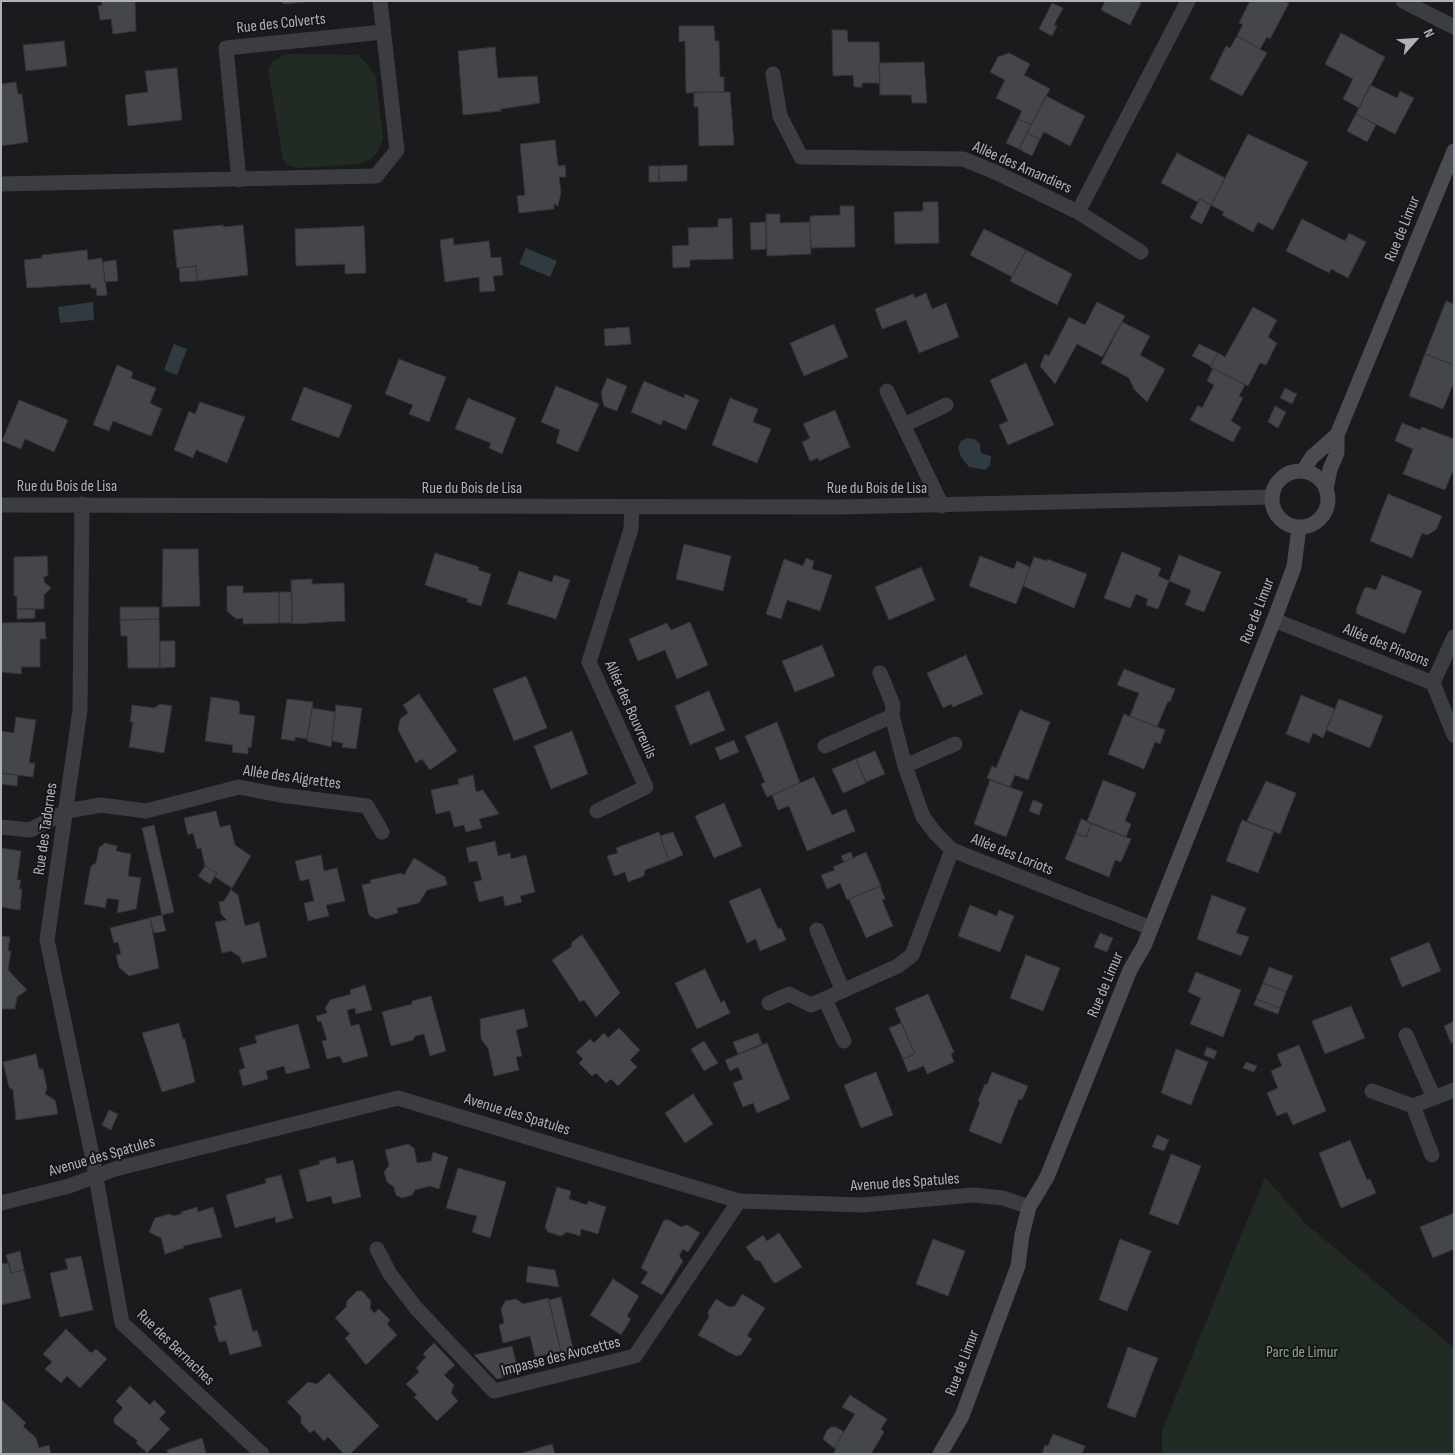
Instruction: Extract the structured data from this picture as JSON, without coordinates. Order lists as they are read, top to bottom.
{
  "streets": {
    "street": [
      "Rue des Colverts",
      "Allée des Amandiers",
      "Rue de Limur",
      "Rue du Bois de Lisa",
      "Allée des Pinsons",
      "Allée des Bouvreuils",
      "Allée des Aigrettes",
      "Rue des Tadornes",
      "Allée des Loriots",
      "Avenue des Spatules",
      "Rue des Bernaches",
      "Impasse des Avocettes"
    ]
  },
  "crossings": [
    ["Rue de Limur", "Rue du Bois de Lisa"],
    ["Rue de Limur", "Allée des Pinsons"],
    ["Rue de Limur", "Allée des Loriots"],
    ["Rue de Limur", "Avenue des Spatules"],
    ["Rue du Bois de Lisa", "Allée des Bouvreuils"],
    ["Rue du Bois de Lisa", "Rue des Tadornes"],
    ["Allée des Aigrettes", "Rue des Tadornes"],
    ["Rue des Tadornes", "Rue des Bernaches"],
    ["Avenue des Spatules", "Rue des Bernaches"],
    ["Avenue des Spatules", "Impasse des Avocettes"]
  ],
  "parks": ["Parc de Limur"],
  "north": "top right"
}
